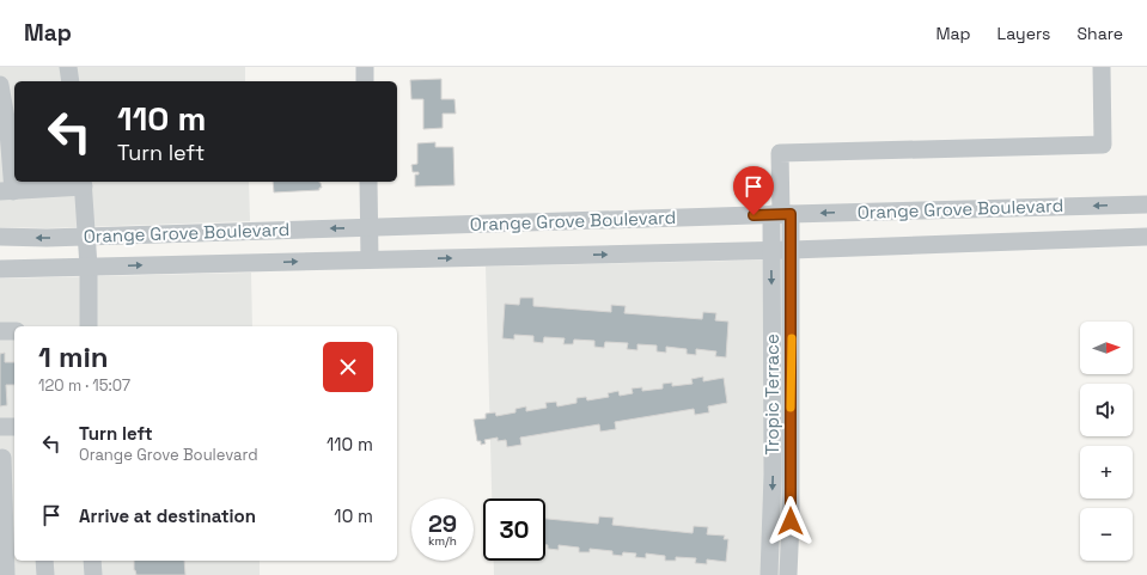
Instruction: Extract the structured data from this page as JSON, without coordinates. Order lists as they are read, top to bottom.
{
  "streets": {
    "street": ["Orange Grove Boulevard", "Tropic Terrace"]
  },
  "crossings": [
    ["Orange Grove Boulevard", "Tropic Terrace"]
  ],
  "north": "right",
  "page": {
    "header": "Map",
    "nav": ["Map", "Layers", "Share"],
    "turn": ["110 m", "Turn left"],
    "map_buttons": ["+", "−"],
    "heading": ["1 min", "120 m · 15:07"],
    "list": [
      {
        "name": "Turn left",
        "note": "Orange Grove Boulevard",
        "value": "110 m"
      },
      {
        "name": "Arrive at destination",
        "value": "10 m"
      }
    ],
    "speed": "29 km/h",
    "limit": "30"
  }
}
